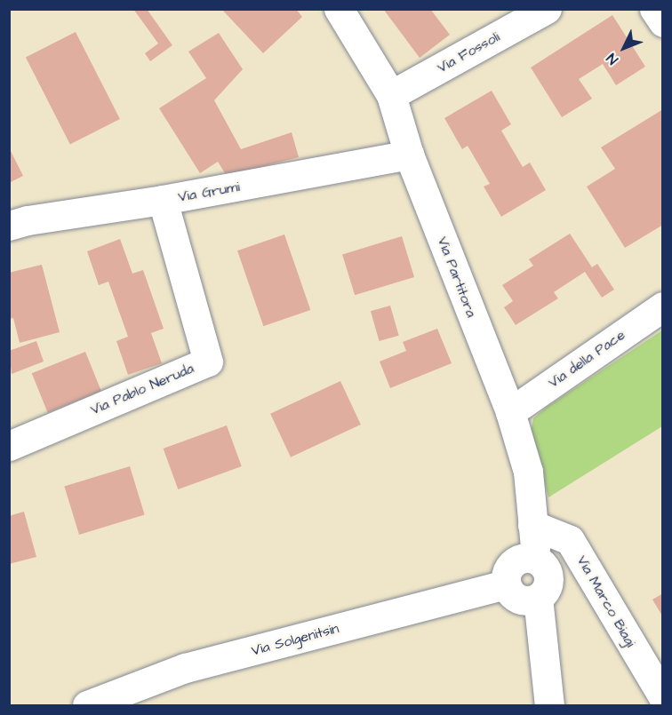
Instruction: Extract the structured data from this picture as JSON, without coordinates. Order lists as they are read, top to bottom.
{
  "streets": {
    "street": [
      "Via Fossoli",
      "Via Grumi",
      "Via Partitora",
      "Via della Pace",
      "Via Pablo Neruda",
      "Via Marco Biagi",
      "Via Solgenitsin"
    ]
  },
  "crossings": [
    ["Via Fossoli", "Via Partitora"],
    ["Via Grumi", "Via Partitora"],
    ["Via Grumi", "Via Pablo Neruda"],
    ["Via Partitora", "Via della Pace"],
    ["Via Partitora", "Via Marco Biagi"],
    ["Via Partitora", "Via Solgenitsin"]
  ],
  "north": "bottom left"
}
